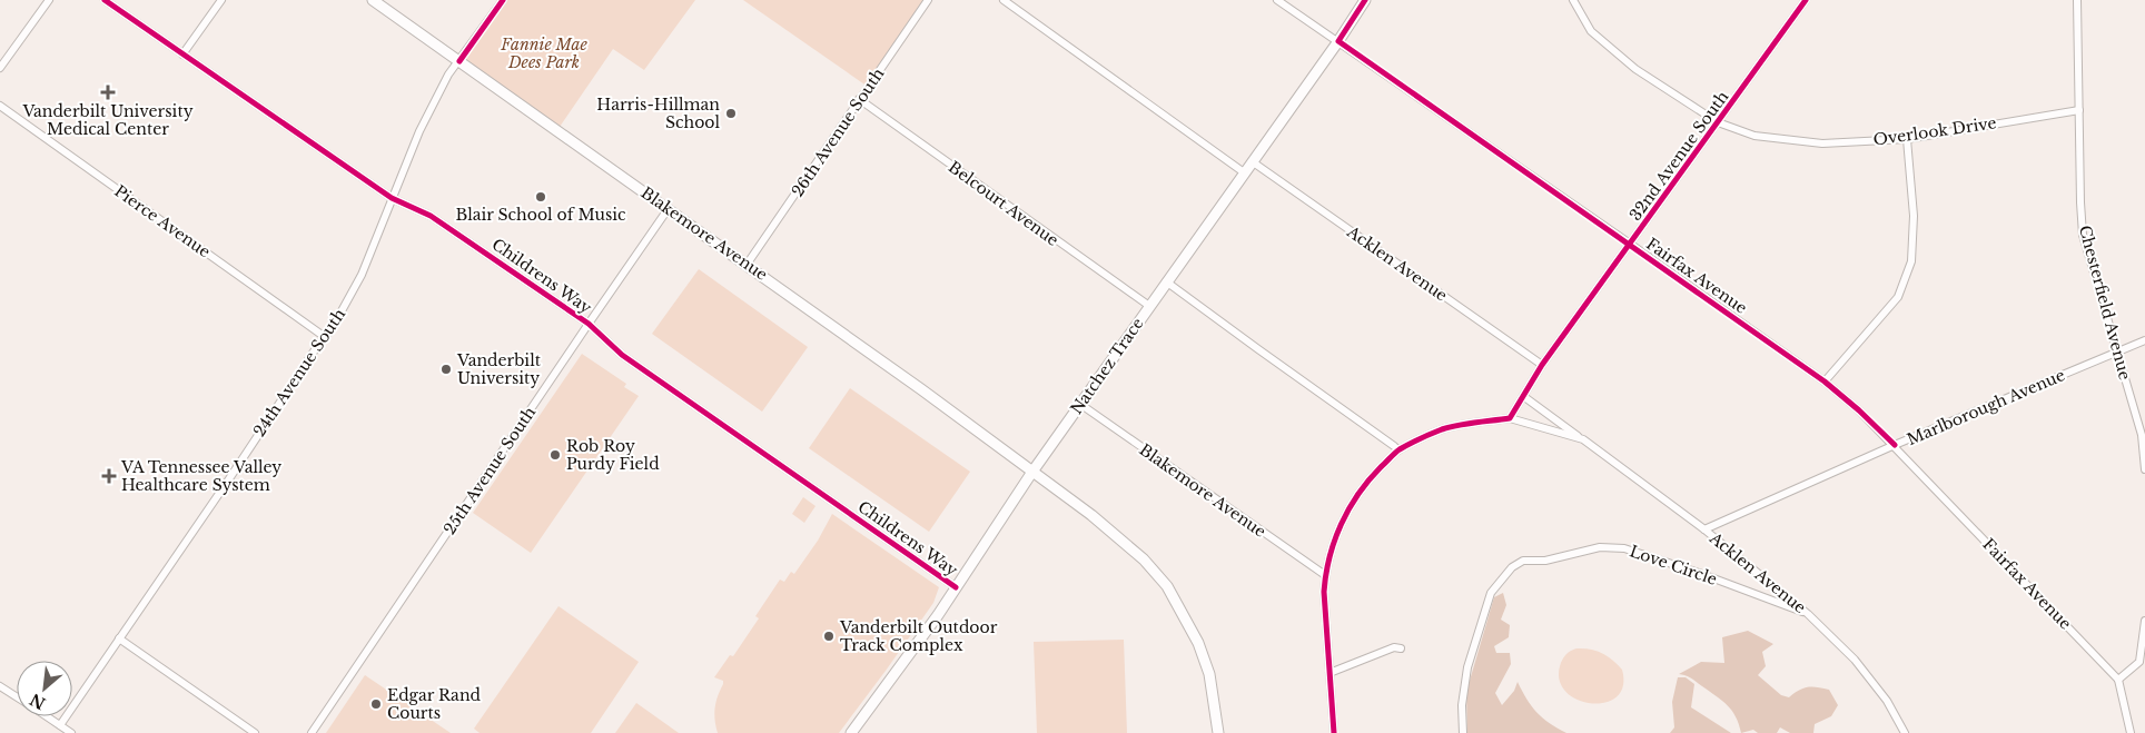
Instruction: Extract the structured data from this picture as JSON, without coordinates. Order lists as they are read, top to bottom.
{
  "streets": {
    "main road": ["Blakemore Avenue", "Natchez Trace"],
    "street": [
      "Overlook Drive",
      "26th Avenue South",
      "32nd Avenue South",
      "Belcourt Avenue",
      "Pierce Avenue",
      "Acklen Avenue",
      "Childrens Way",
      "Fairfax Avenue",
      "Chesterfield Avenue",
      "24th Avenue South",
      "Marlborough Avenue",
      "25th Avenue South",
      "Love Circle"
    ]
  },
  "crossings": [
    ["Overlook Drive", "32nd Avenue South"],
    ["Overlook Drive", "Chesterfield Avenue"],
    ["26th Avenue South", "Belcourt Avenue"],
    ["26th Avenue South", "Blakemore Avenue"],
    ["32nd Avenue South", "Acklen Avenue"],
    ["32nd Avenue South", "Fairfax Avenue"],
    ["Belcourt Avenue", "Natchez Trace"],
    ["Pierce Avenue", "24th Avenue South"],
    ["Blakemore Avenue", "Natchez Trace"],
    ["Blakemore Avenue", "24th Avenue South"],
    ["Blakemore Avenue", "25th Avenue South"],
    ["Acklen Avenue", "Natchez Trace"],
    ["Acklen Avenue", "Marlborough Avenue"],
    ["Acklen Avenue", "Love Circle"],
    ["Childrens Way", "Natchez Trace"],
    ["Childrens Way", "24th Avenue South"],
    ["Childrens Way", "25th Avenue South"],
    ["Fairfax Avenue", "Natchez Trace"],
    ["Fairfax Avenue", "Marlborough Avenue"],
    ["Chesterfield Avenue", "Marlborough Avenue"]
  ],
  "parks": ["Fannie Mae Dees Park"],
  "places": {
    "health": ["Vanderbilt University Medical Center", "VA Tennessee Valley Healthcare System"],
    "other": [
      "Harris-Hillman School",
      "Blair School of Music",
      "Vanderbilt University",
      "Rob Roy Purdy Field",
      "Vanderbilt Outdoor Track Complex",
      "Edgar Rand Courts"
    ]
  },
  "north": "bottom left"
}
